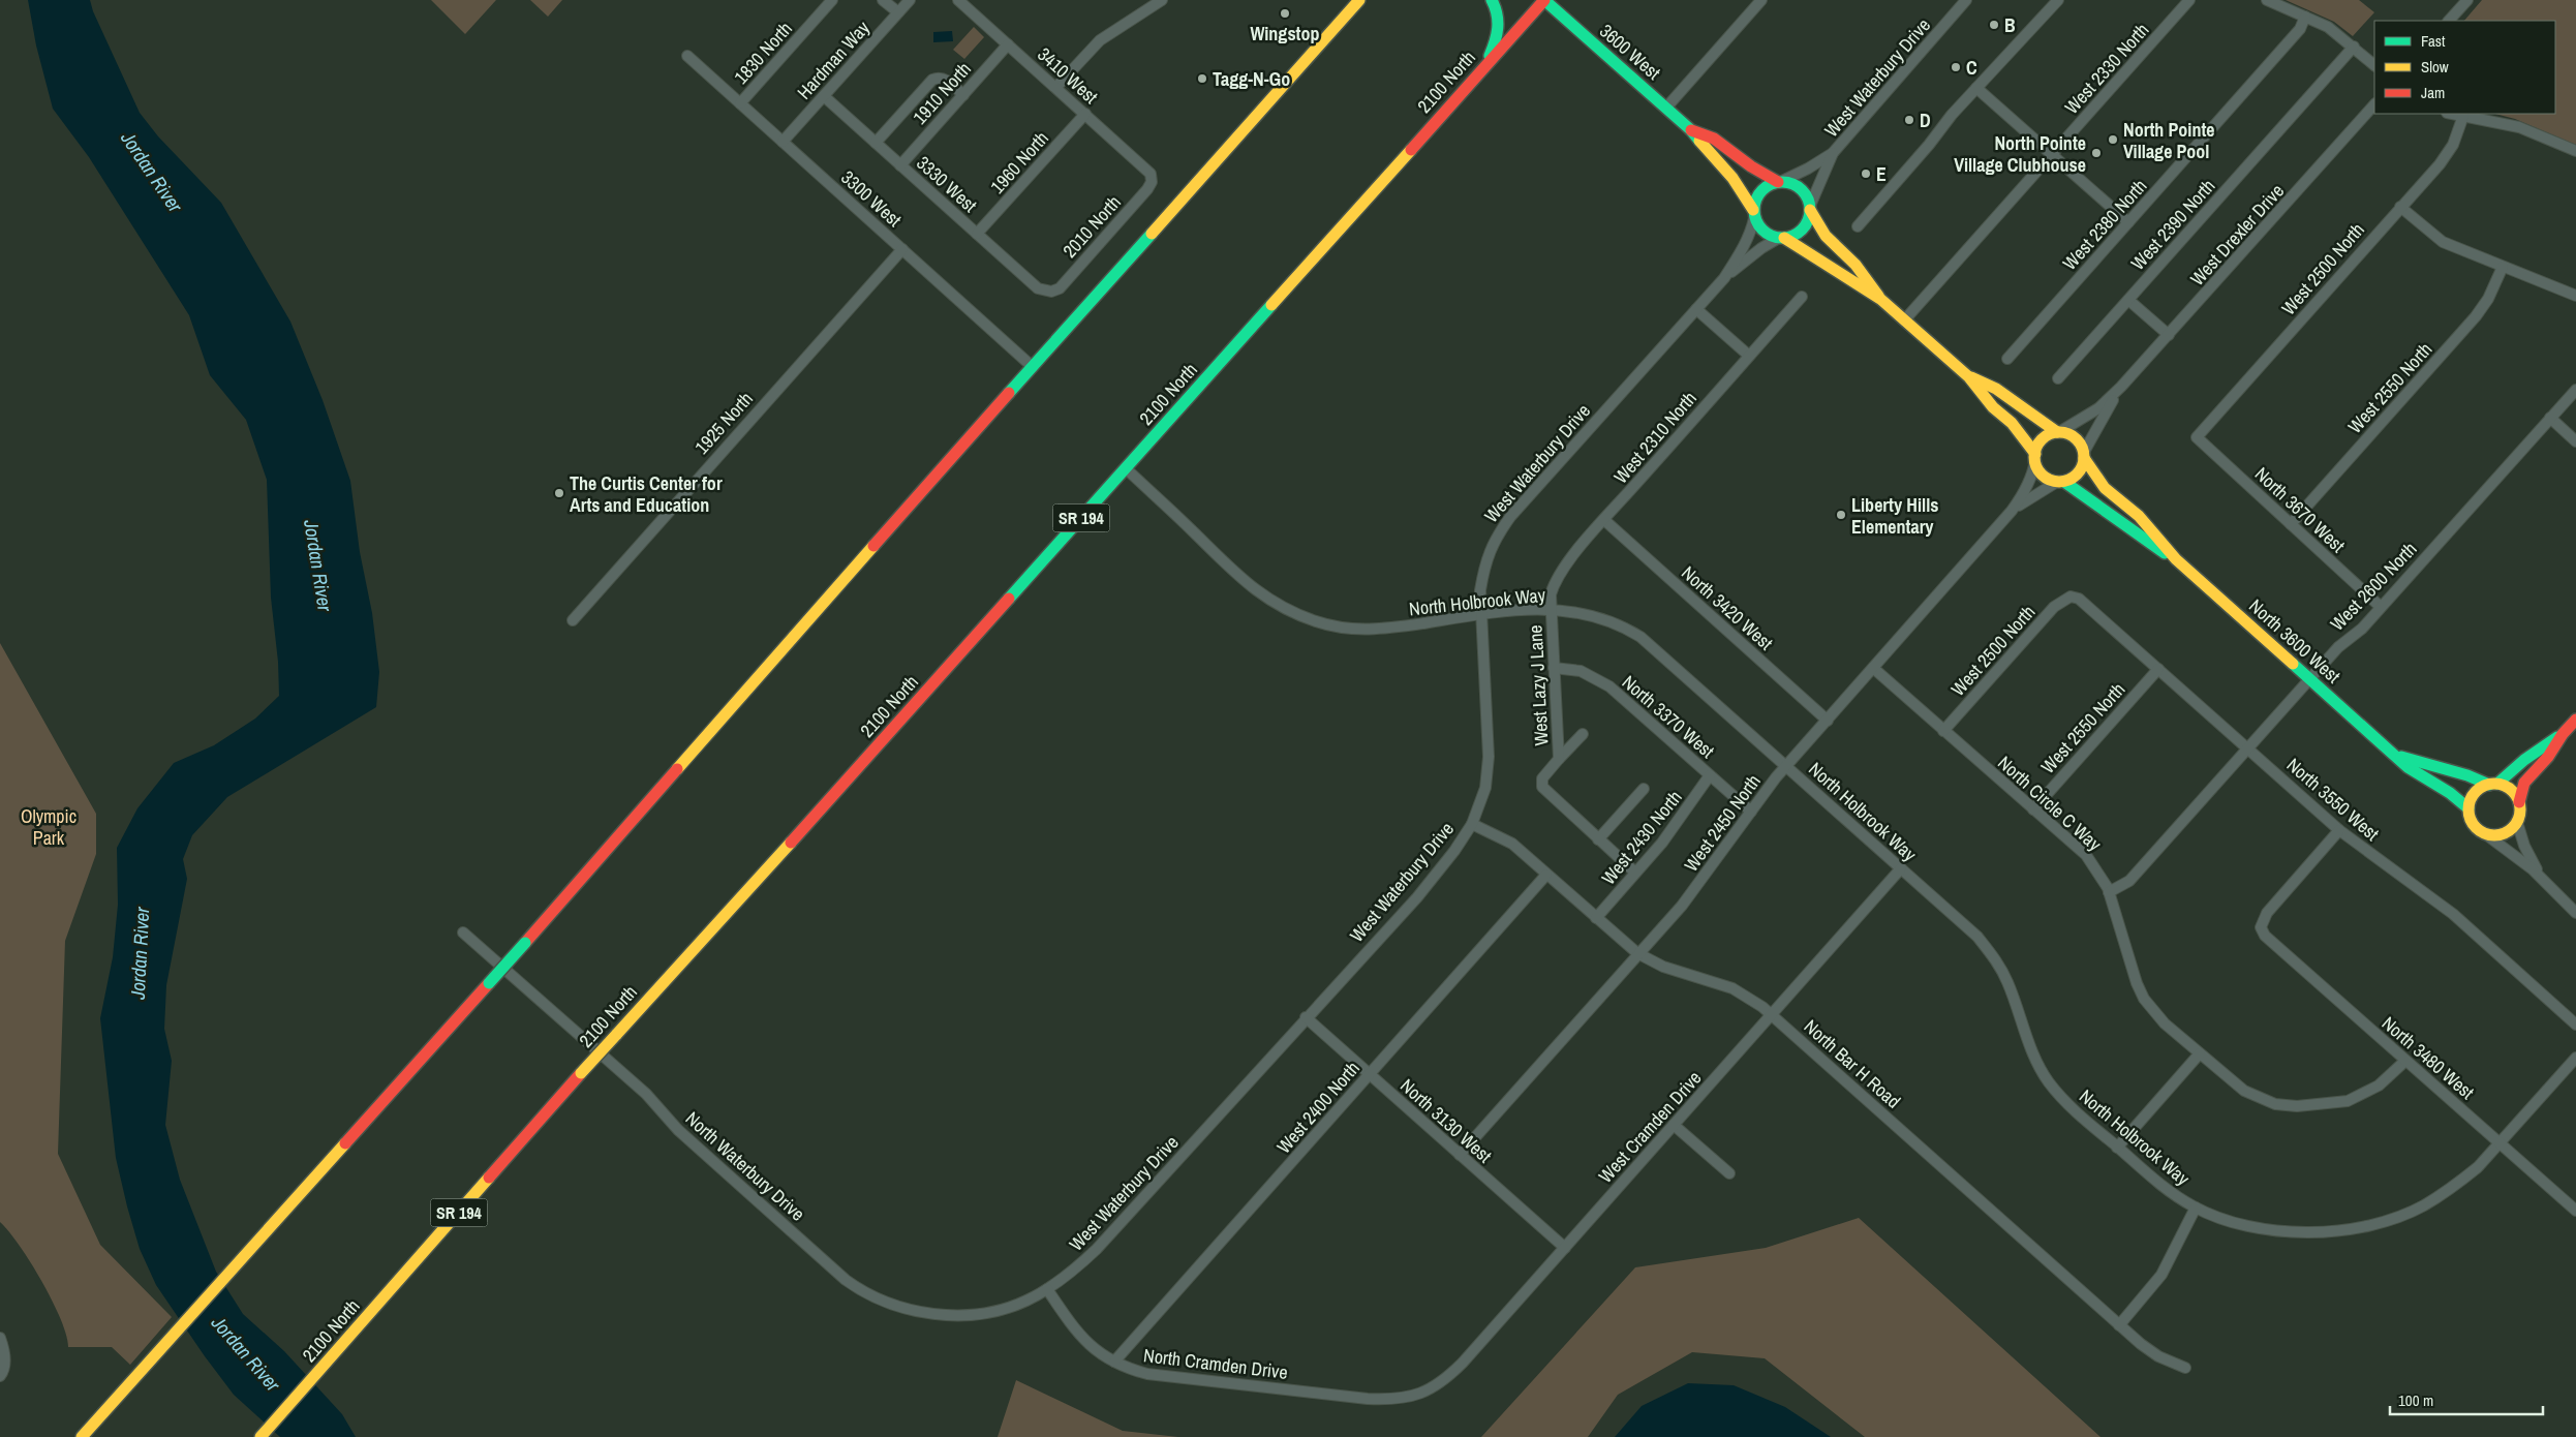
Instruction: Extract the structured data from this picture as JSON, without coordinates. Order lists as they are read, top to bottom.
{
  "streets": {
    "main road": [
      "3600 West",
      "2100 North",
      "SR 194",
      "North 3600 West"
    ],
    "street": [
      "1830 North",
      "Hardman Way",
      "West 2330 North",
      "3410 West",
      "West Waterbury Drive",
      "1910 North",
      "1960 North",
      "3330 West",
      "3300 West",
      "West 2380 North",
      "West 2390 North",
      "2010 North",
      "West Drexler Drive",
      "West 2500 North",
      "West 2550 North",
      "1925 North",
      "West 2310 North",
      "North 3670 West",
      "West 2600 North",
      "North Holbrook Way",
      "North 3420 West",
      "West Lazy J Lane",
      "North 3370 West",
      "North 3550 West",
      "North Circle C Way",
      "West 2450 North",
      "West 2430 North",
      "North 3480 West",
      "North Bar H Road",
      "West 2400 North",
      "North 3130 West",
      "West Cramden Drive",
      "North Waterbury Drive",
      "North Cramden Drive"
    ]
  },
  "crossings": [
    ["3600 West", "2100 North"],
    ["1830 North", "3300 West"],
    ["Hardman Way", "3330 West"],
    ["Hardman Way", "3300 West"],
    ["3410 West", "1910 North"],
    ["3410 West", "1960 North"],
    ["3410 West", "2010 North"],
    ["West Waterbury Drive", "North Holbrook Way"],
    ["West Waterbury Drive", "North Bar H Road"],
    ["West Waterbury Drive", "North 3130 West"],
    ["West Waterbury Drive", "North Waterbury Drive"],
    ["West Waterbury Drive", "North Cramden Drive"],
    ["2100 North", "North Holbrook Way"],
    ["1910 North", "3330 West"],
    ["1960 North", "3330 West"],
    ["3330 West", "2010 North"],
    ["3300 West", "1925 North"],
    ["West Drexler Drive", "North 3600 West"],
    ["West Drexler Drive", "West 2450 North"],
    ["West 2500 North", "North 3670 West"],
    ["West 2500 North", "North 3550 West"],
    ["West 2500 North", "North Circle C Way"],
    ["West 2550 North", "North 3670 West"],
    ["West 2550 North", "North 3550 West"],
    ["West 2550 North", "North Circle C Way"],
    ["West 2310 North", "North Holbrook Way"],
    ["West 2310 North", "North 3420 West"],
    ["West 2310 North", "West Lazy J Lane"],
    ["North 3670 West", "West 2600 North"],
    ["West 2600 North", "North 3600 West"],
    ["West 2600 North", "North 3550 West"],
    ["West 2600 North", "North Circle C Way"],
    ["North Holbrook Way", "West Lazy J Lane"],
    ["North Holbrook Way", "West 2450 North"],
    ["North Holbrook Way", "North 3480 West"],
    ["North Holbrook Way", "West Cramden Drive"],
    ["North 3420 West", "West 2450 North"],
    ["North 3600 West", "West 2450 North"],
    ["West Lazy J Lane", "North 3370 West"],
    ["North 3370 West", "West 2450 North"],
    ["North 3370 West", "West 2430 North"],
    ["North 3550 West", "North 3480 West"],
    ["North Circle C Way", "West 2450 North"],
    ["North Circle C Way", "North 3480 West"],
    ["West 2450 North", "North Bar H Road"],
    ["West 2450 North", "North 3130 West"],
    ["West 2430 North", "North Bar H Road"],
    ["North Bar H Road", "West 2400 North"],
    ["North Bar H Road", "West Cramden Drive"],
    ["West 2400 North", "North 3130 West"],
    ["West 2400 North", "North Cramden Drive"],
    ["North 3130 West", "West Cramden Drive"],
    ["West Cramden Drive", "North Cramden Drive"],
    ["North Waterbury Drive", "North Cramden Drive"]
  ],
  "water": ["Jordan River"],
  "parks": ["Olympic Park"],
  "places": [
    "Wingstop",
    "B",
    "C",
    "Tagg-N-Go",
    "D",
    "North Pointe Village Pool",
    "North Pointe Village Clubhouse",
    "E",
    "The Curtis Center for Arts and Education",
    "Liberty Hills Elementary"
  ],
  "legend": ["Fast", "Slow", "Jam"],
  "scale_bar": "100 m"
}
